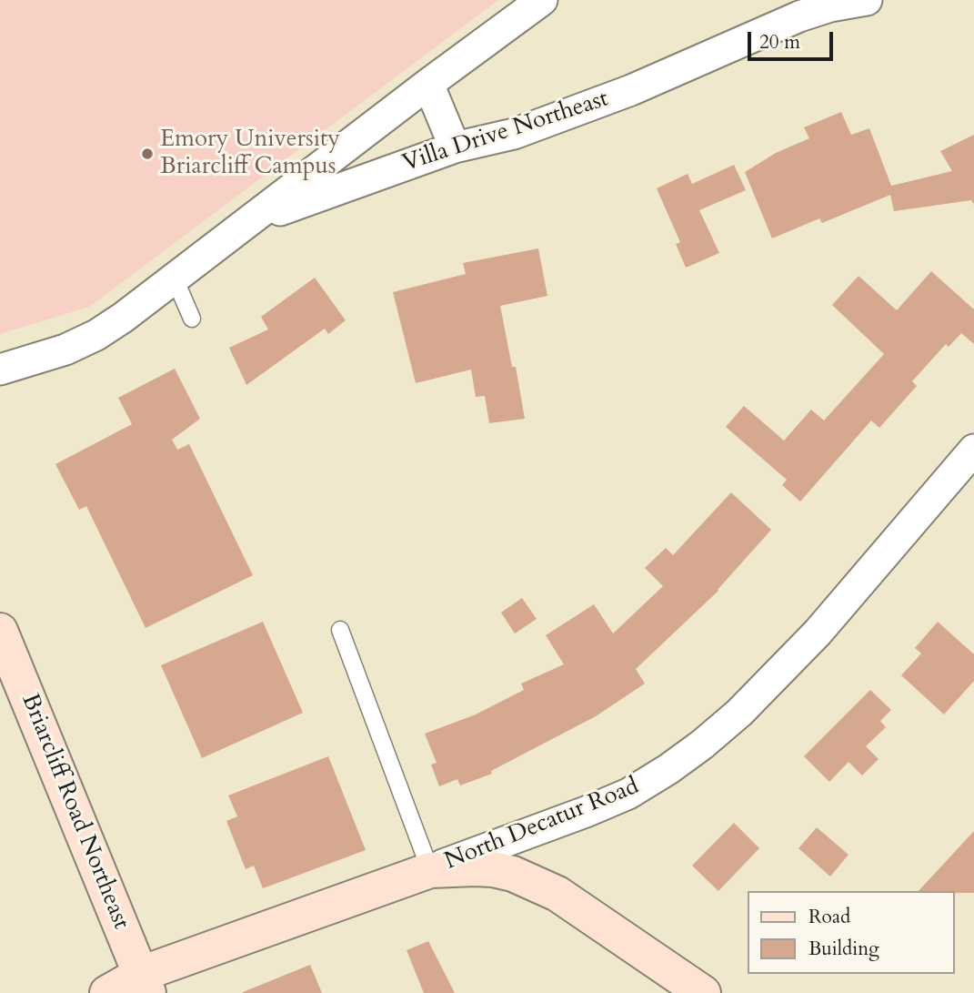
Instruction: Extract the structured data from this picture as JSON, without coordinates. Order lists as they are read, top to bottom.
{
  "streets": {
    "street": ["Villa Drive Northeast", "Briarcliff Road Northeast", "North Decatur Road"]
  },
  "crossings": [
    ["Briarcliff Road Northeast", "North Decatur Road"]
  ],
  "places": ["Emory University Briarcliff Campus"],
  "legend": ["Road", "Building"],
  "scale_bar": "20 m"
}
